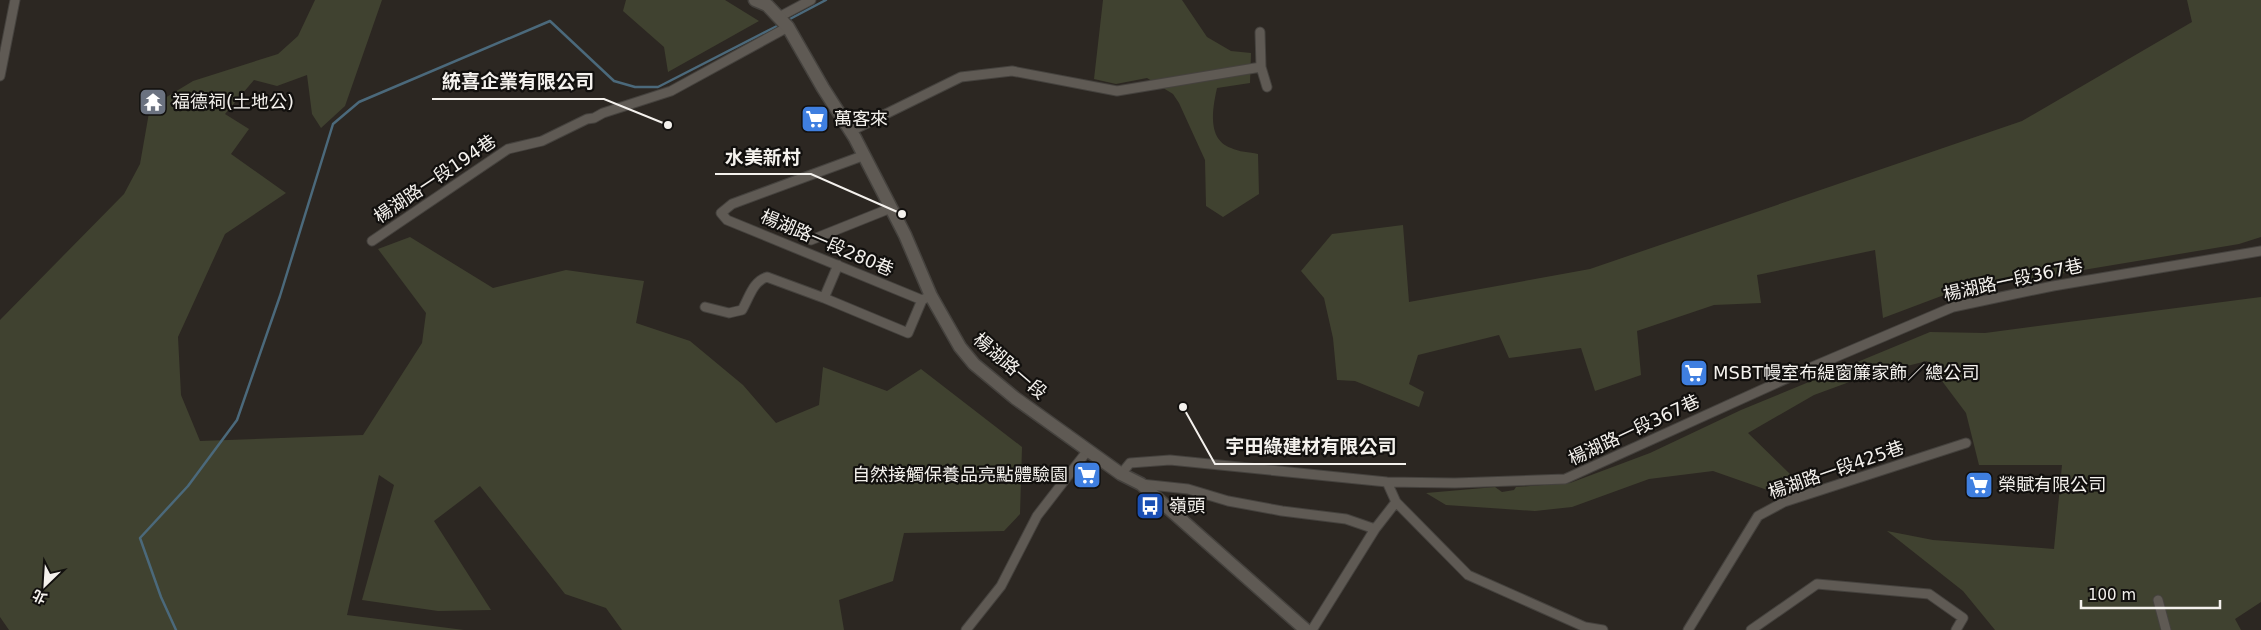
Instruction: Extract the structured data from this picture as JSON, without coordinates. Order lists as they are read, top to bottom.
{
  "streets": {
    "street": [
      "楊湖路一段194巷",
      "楊湖路一段280巷",
      "楊湖路一段367巷",
      "楊湖路一段",
      "楊湖路一段425巷"
    ]
  },
  "crossings": [
    ["楊湖路一段194巷", "楊湖路一段"],
    ["楊湖路一段280巷", "楊湖路一段"],
    ["楊湖路一段367巷", "楊湖路一段"]
  ],
  "places": {
    "temple": ["福德祠(土地公)"],
    "supermarket": [
      "萬客來",
      "MSBT幔室布緹窗簾家飾／總公司",
      "自然接觸保養品亮點體驗園",
      "榮賦有限公司"
    ],
    "other": ["統喜企業有限公司", "水美新村", "宇田綠建材有限公司"],
    "bus stop": ["嶺頭"]
  },
  "scale_bar": "100 m",
  "north": "bottom left"
}
